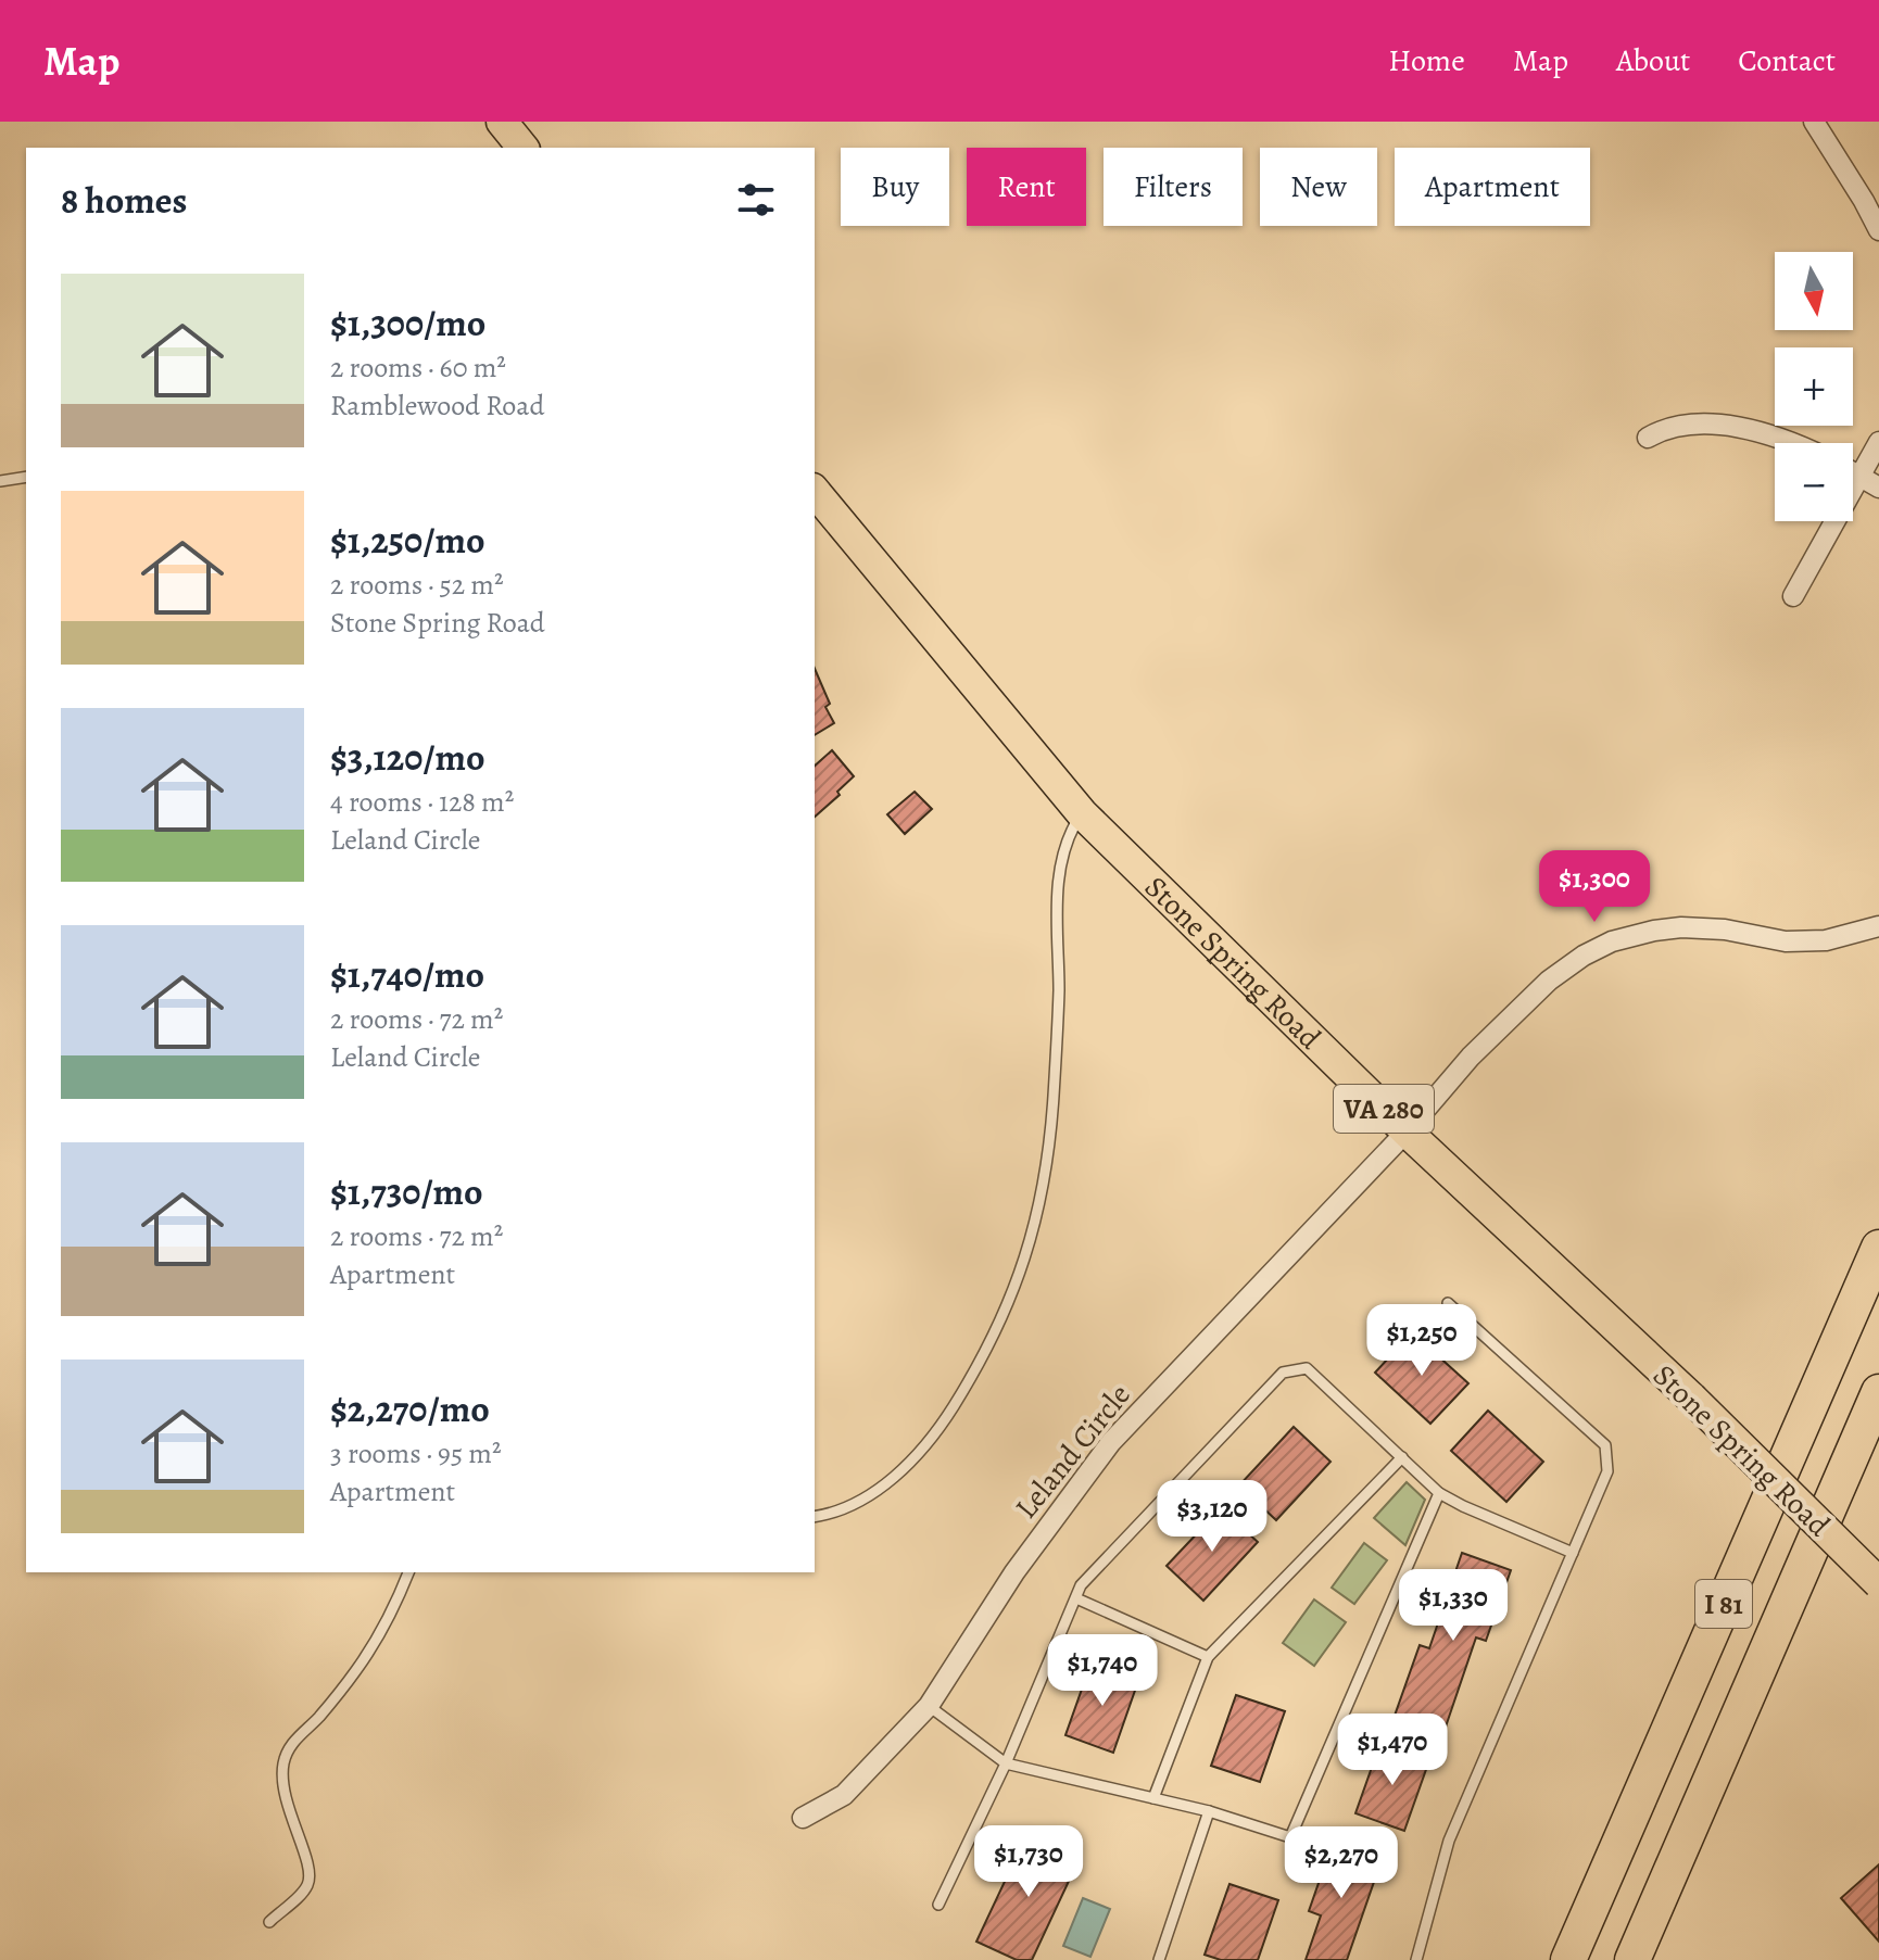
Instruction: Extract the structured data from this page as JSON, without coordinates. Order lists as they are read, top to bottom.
{
  "streets": {
    "highway": ["I 81"],
    "main road": ["Stone Spring Road", "VA 280"],
    "street": ["Leland Circle"]
  },
  "crossings": [
    ["Stone Spring Road", "Leland Circle"]
  ],
  "north": "bottom",
  "page": {
    "header": "Map",
    "nav": [
      "Home",
      "Map",
      "About",
      "Contact"
    ],
    "chip": [
      "Buy",
      "Rent",
      "Filters",
      "New",
      "Apartment"
    ],
    "heading": "8 homes",
    "map_buttons": ["+", "−"],
    "list": [
      {
        "name": "$1,300/mo",
        "note": "2 rooms · 60 m² · Ramblewood Road"
      },
      {
        "name": "$1,250/mo",
        "note": "2 rooms · 52 m² · Stone Spring Road"
      },
      {
        "name": "$3,120/mo",
        "note": "4 rooms · 128 m² · Leland Circle"
      },
      {
        "name": "$1,740/mo",
        "note": "2 rooms · 72 m² · Leland Circle"
      },
      {
        "name": "$1,730/mo",
        "note": "2 rooms · 72 m² · Apartment"
      },
      {
        "name": "$2,270/mo",
        "note": "3 rooms · 95 m² · Apartment"
      }
    ],
    "price": [
      "$1,300",
      "$1,250",
      "$3,120",
      "$1,330",
      "$1,740",
      "$1,470",
      "$1,730",
      "$2,270"
    ]
  }
}
